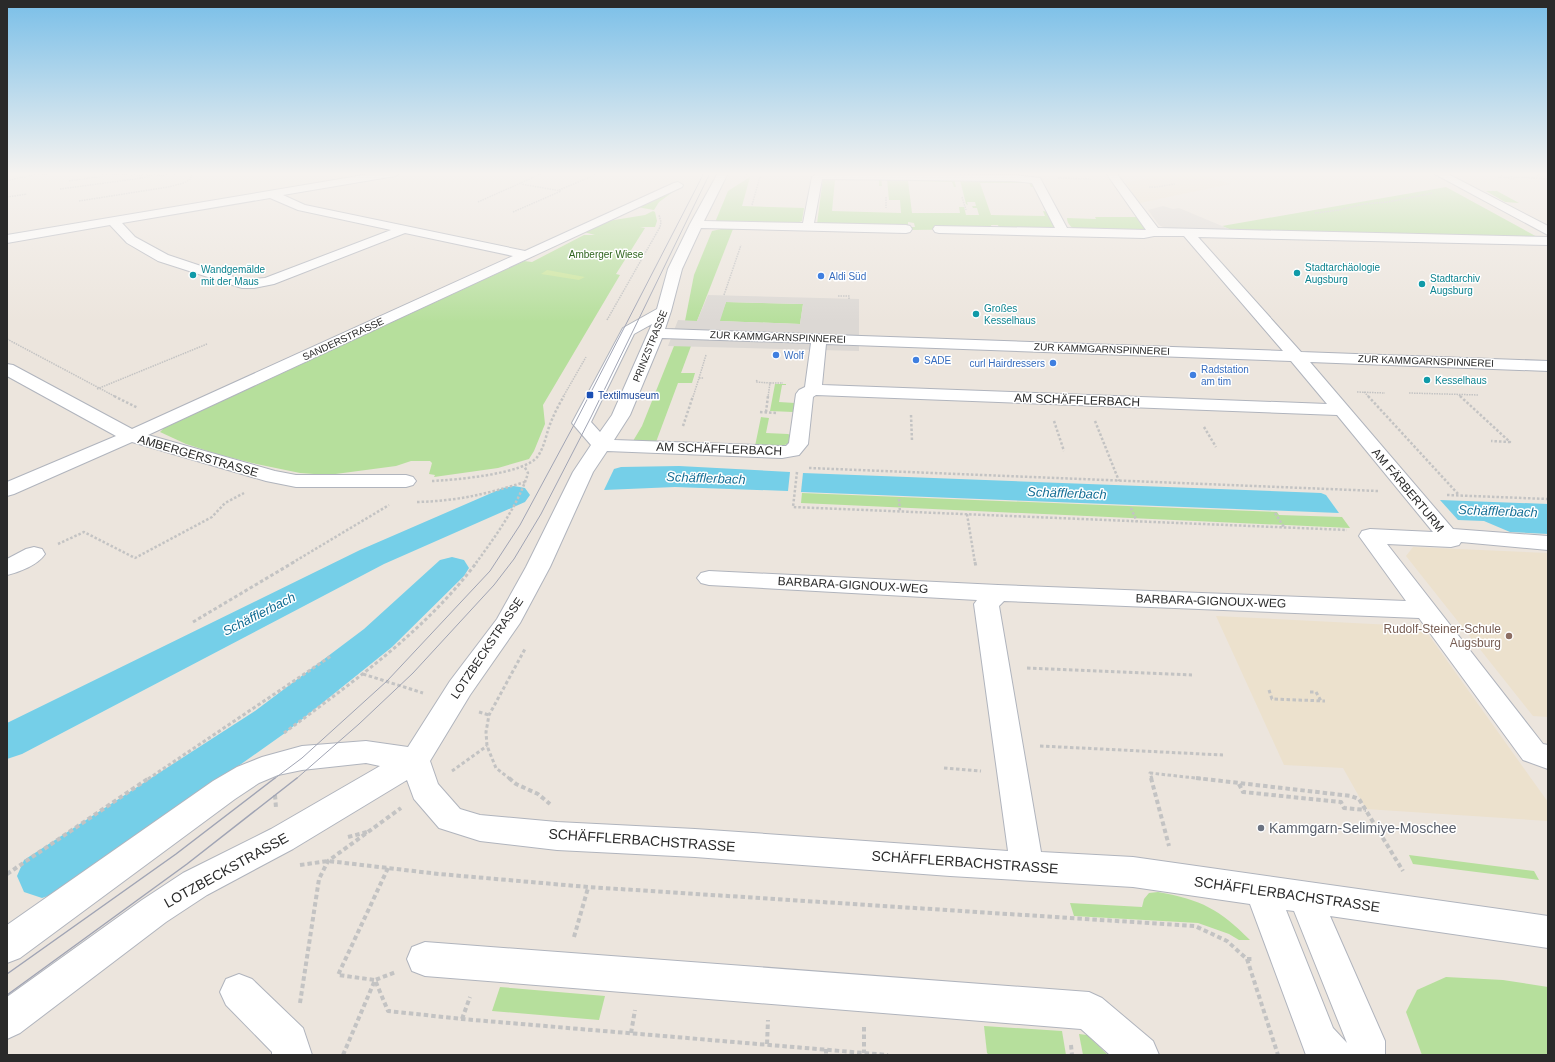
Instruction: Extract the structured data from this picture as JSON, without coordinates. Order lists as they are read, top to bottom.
{
  "streets": {
    "street": [
      "ZUR KAMMGARNSPINNEREI",
      "SANDERSTRASSE",
      "PRINZSTRASSE",
      "AM SCHÄFFLERBACH",
      "AMBERGERSTRASSE",
      "AM FÄRBERTURM",
      "BARBARA-GIGNOUX-WEG",
      "LOTZBECKSTRASSE",
      "SCHÄFFLERBACHSTRASSE"
    ]
  },
  "crossings": [
    ["ZUR KAMMGARNSPINNEREI", "PRINZSTRASSE"],
    ["ZUR KAMMGARNSPINNEREI", "AM SCHÄFFLERBACH"],
    ["ZUR KAMMGARNSPINNEREI", "AM FÄRBERTURM"],
    ["SANDERSTRASSE", "AMBERGERSTRASSE"],
    ["PRINZSTRASSE", "AM SCHÄFFLERBACH"],
    ["PRINZSTRASSE", "LOTZBECKSTRASSE"],
    ["AM SCHÄFFLERBACH", "AM FÄRBERTURM"],
    ["AM FÄRBERTURM", "BARBARA-GIGNOUX-WEG"],
    ["LOTZBECKSTRASSE", "SCHÄFFLERBACHSTRASSE"]
  ],
  "water": ["Schäfflerbach"],
  "parks": ["Amberger Wiese"],
  "places": {
    "other": [
      "Stadtarchäologie Augsburg",
      "Wandgemälde mit der Maus",
      "Aldi Süd",
      "Stadtarchiv Augsburg",
      "Großes Kesselhaus",
      "Wolf",
      "SADE",
      "curl Hairdressers",
      "Radstation am tim",
      "Kesselhaus",
      "Rudolf-Steiner-Schule Augsburg",
      "Kammgarn-Selimiye-Moschee"
    ],
    "transit": ["Textilmuseum"]
  }
}
